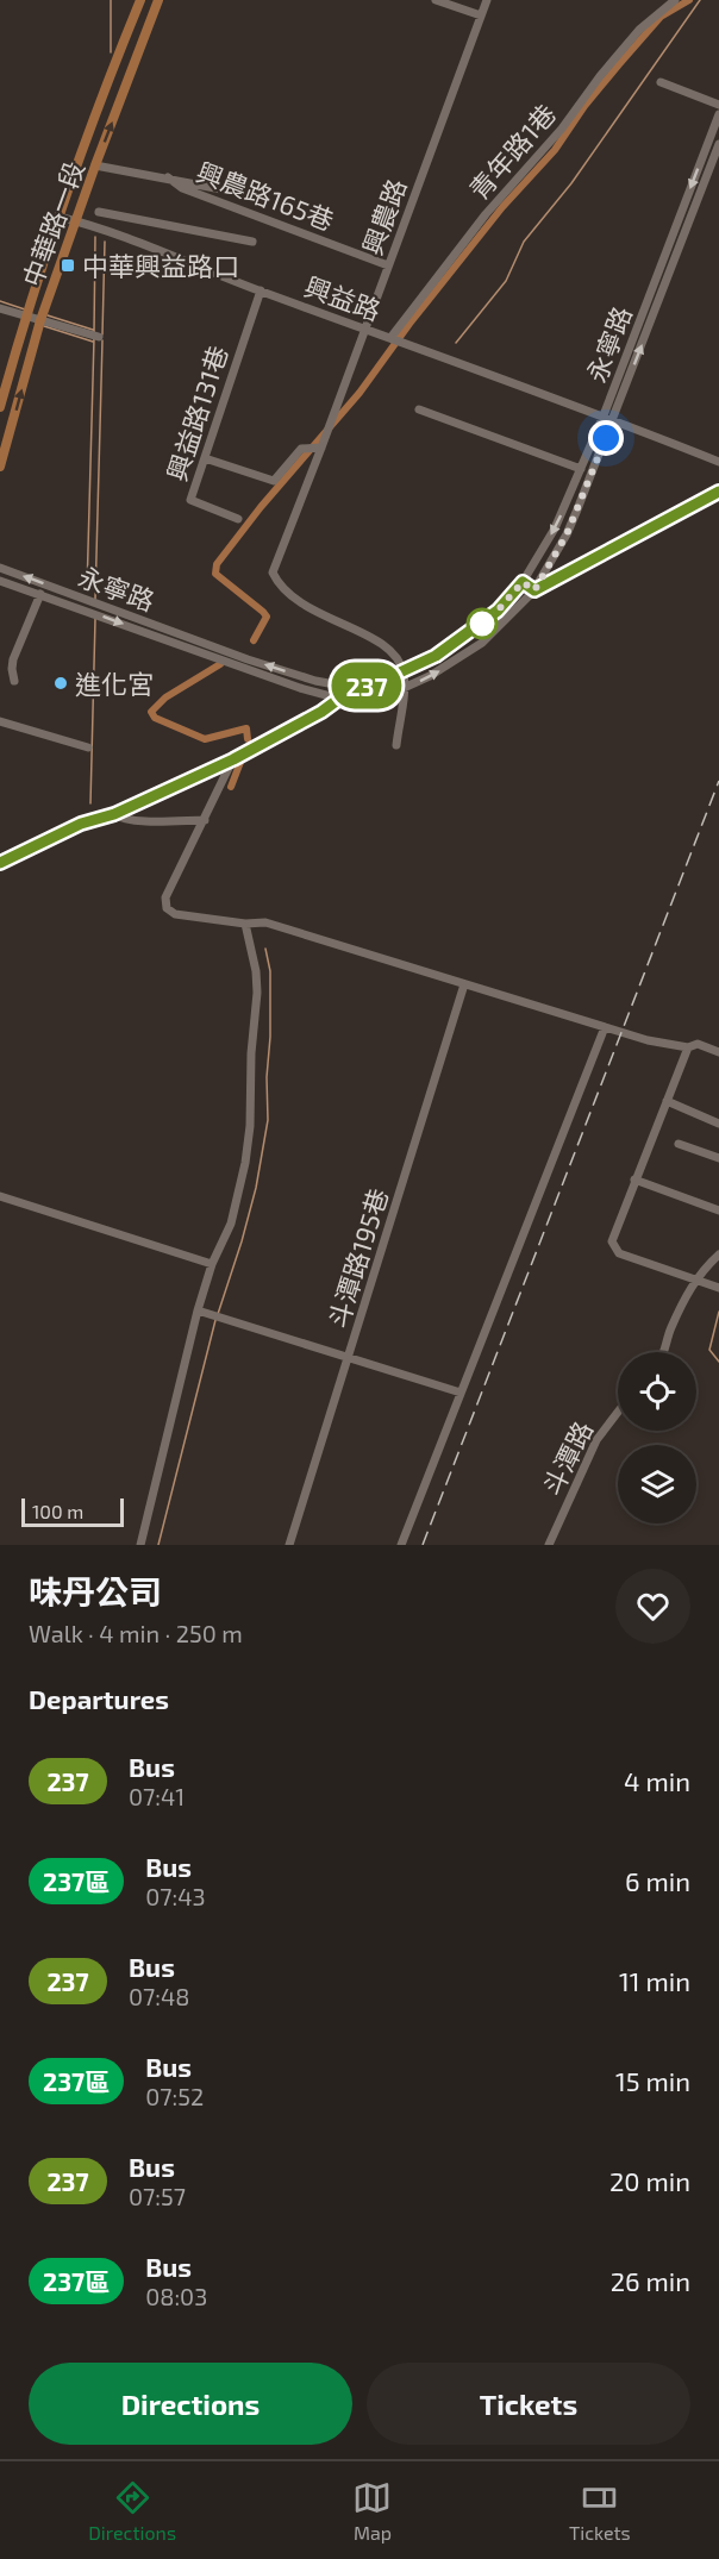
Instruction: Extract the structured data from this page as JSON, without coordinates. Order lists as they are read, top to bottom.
{
  "streets": {
    "main road": ["中華路一段"],
    "street": [
      "青年路1巷",
      "興農路165巷",
      "興農路",
      "興益路",
      "永寧路",
      "興益路131巷",
      "斗潭路195巷",
      "斗潭路"
    ]
  },
  "crossings": [
    ["青年路1巷", "興益路"],
    ["興農路165巷", "興農路"],
    ["興農路", "興益路"],
    ["興農路", "永寧路"],
    ["中華路一段", "興益路"],
    ["興益路", "永寧路"],
    ["興益路", "興益路131巷"]
  ],
  "places": {
    "transit": ["中華興益路口"],
    "other": ["進化宮"]
  },
  "lines": ["bus line 237"],
  "scale_bar": "100 m",
  "page": {
    "on_map": "237",
    "scale": "100 m",
    "heading": [
      ["味丹公司", "Walk · 4 min · 250 m"],
      "Departures"
    ],
    "list": [
      {
        "mark": "237",
        "name": "Bus",
        "note": "07:41",
        "value": "4 min"
      },
      {
        "mark": "237區",
        "name": "Bus",
        "note": "07:43",
        "value": "6 min"
      },
      {
        "mark": "237",
        "name": "Bus",
        "note": "07:48",
        "value": "11 min"
      },
      {
        "mark": "237區",
        "name": "Bus",
        "note": "07:52",
        "value": "15 min"
      },
      {
        "mark": "237",
        "name": "Bus",
        "note": "07:57",
        "value": "20 min"
      },
      {
        "mark": "237區",
        "name": "Bus",
        "note": "08:03",
        "value": "26 min"
      }
    ],
    "buttons": ["Directions", "Tickets"],
    "tabs": ["Directions", "Map", "Tickets"]
  }
}
